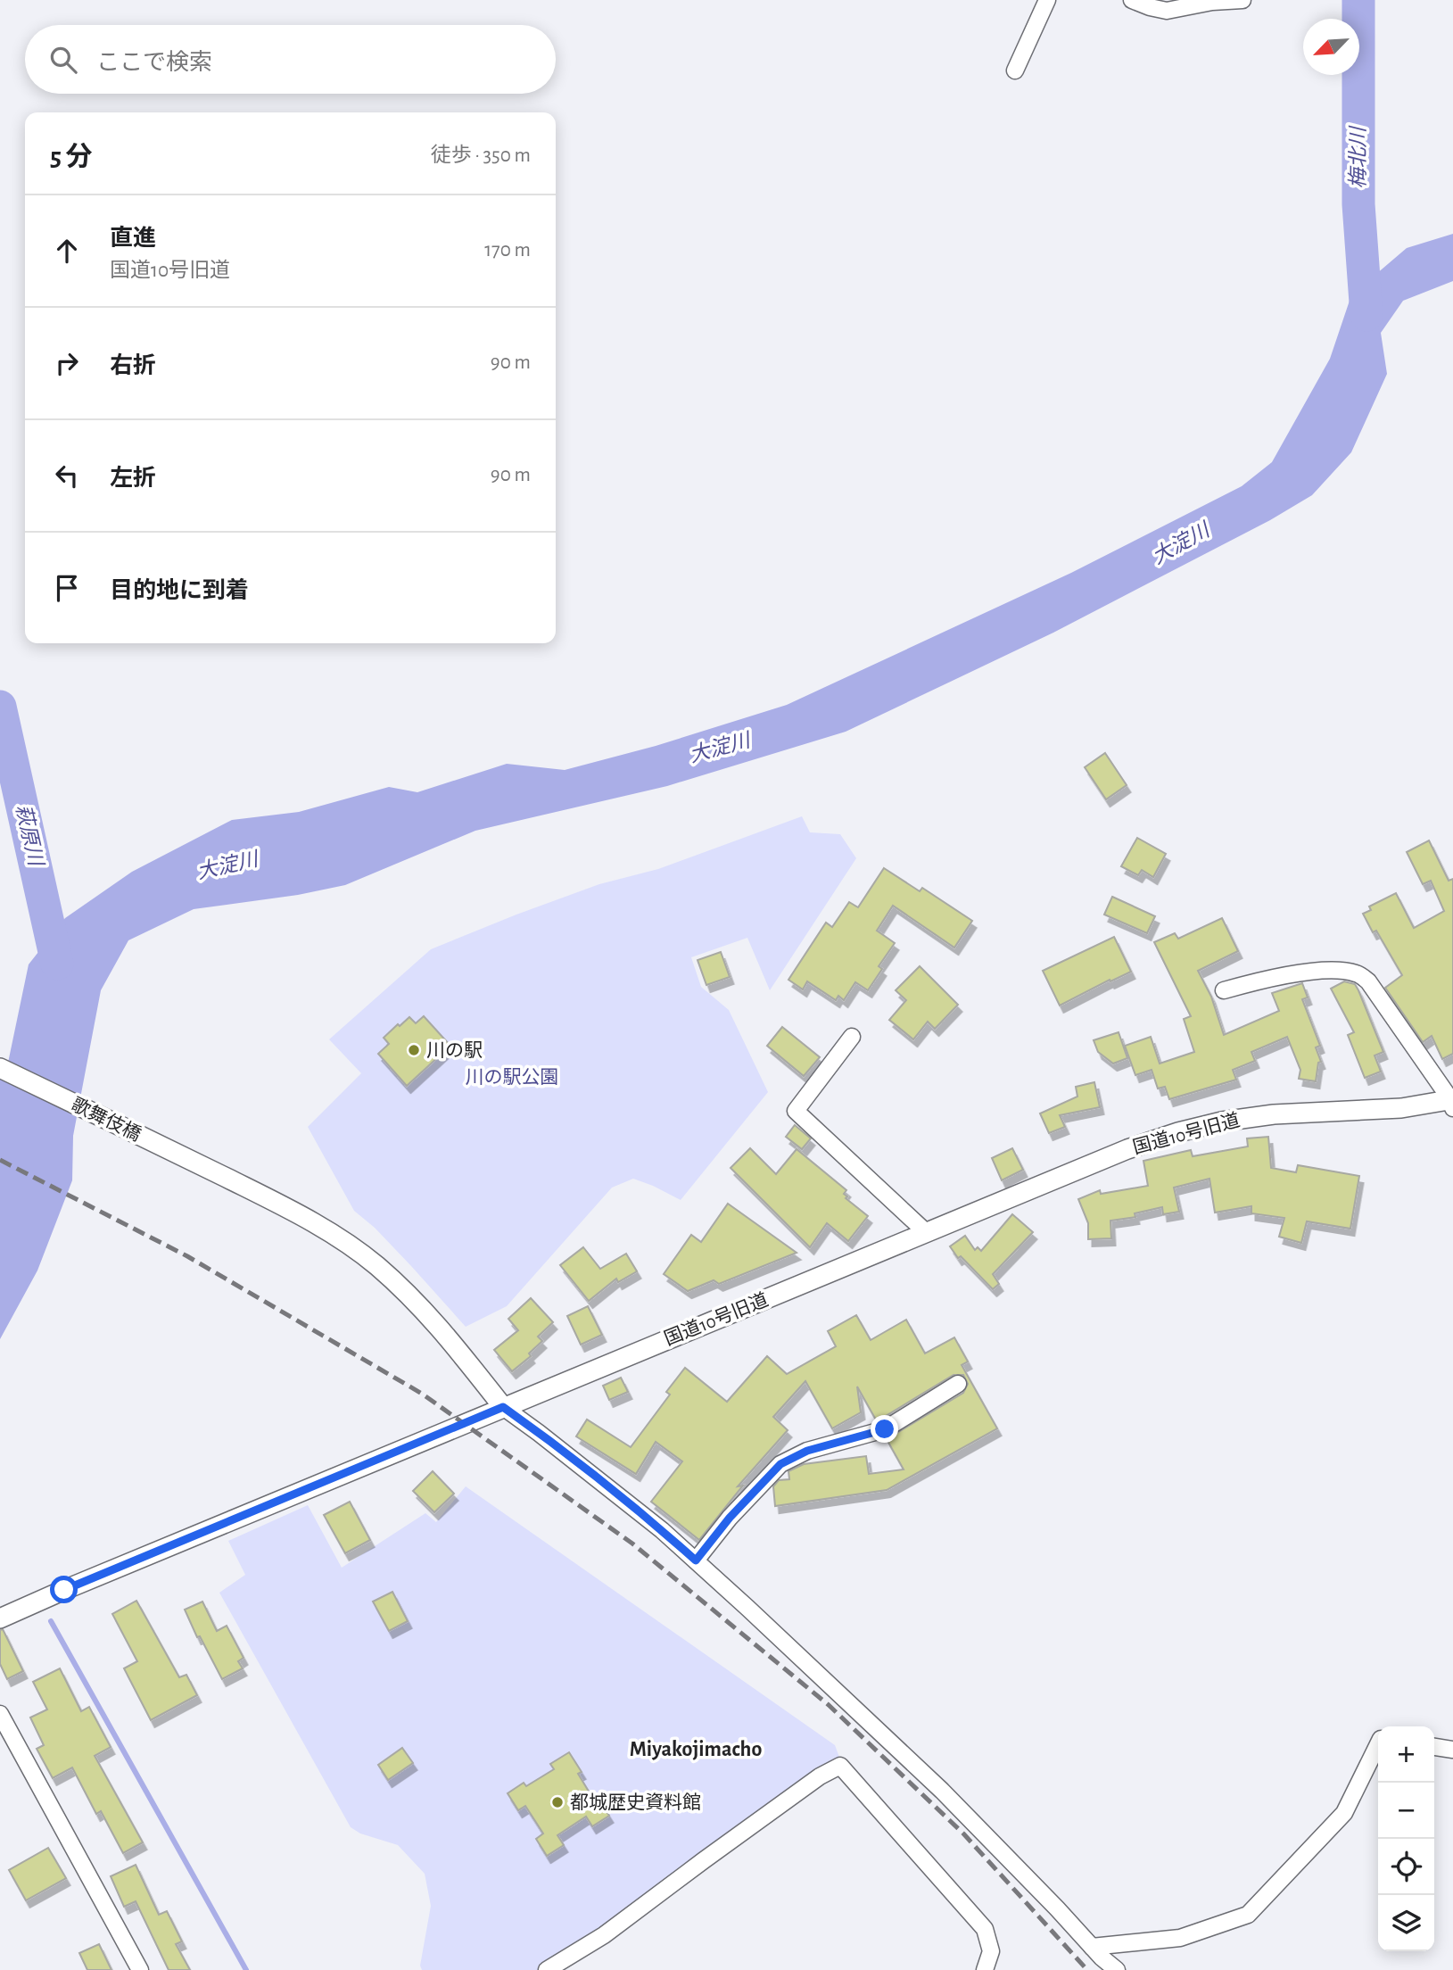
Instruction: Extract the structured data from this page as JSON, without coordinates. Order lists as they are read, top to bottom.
{
  "streets": {
    "street": ["歌舞伎橋", "国道10号旧道"]
  },
  "crossings": [
    ["歌舞伎橋", "国道10号旧道"]
  ],
  "districts": ["Miyakojimacho"],
  "water": ["梅北川", "大淀川", "萩原川"],
  "parks": ["川の駅公園"],
  "places": ["川の駅", "都城歴史資料館"],
  "north": "bottom left",
  "page": {
    "search": "ここで検索",
    "heading": ["5 分", "徒歩 · 350 m"],
    "list": [
      ["直進", "国道10号旧道", "170 m"],
      ["右折", "90 m"],
      ["左折", "90 m"],
      "目的地に到着"
    ],
    "map_buttons": ["+", "−"]
  }
}
